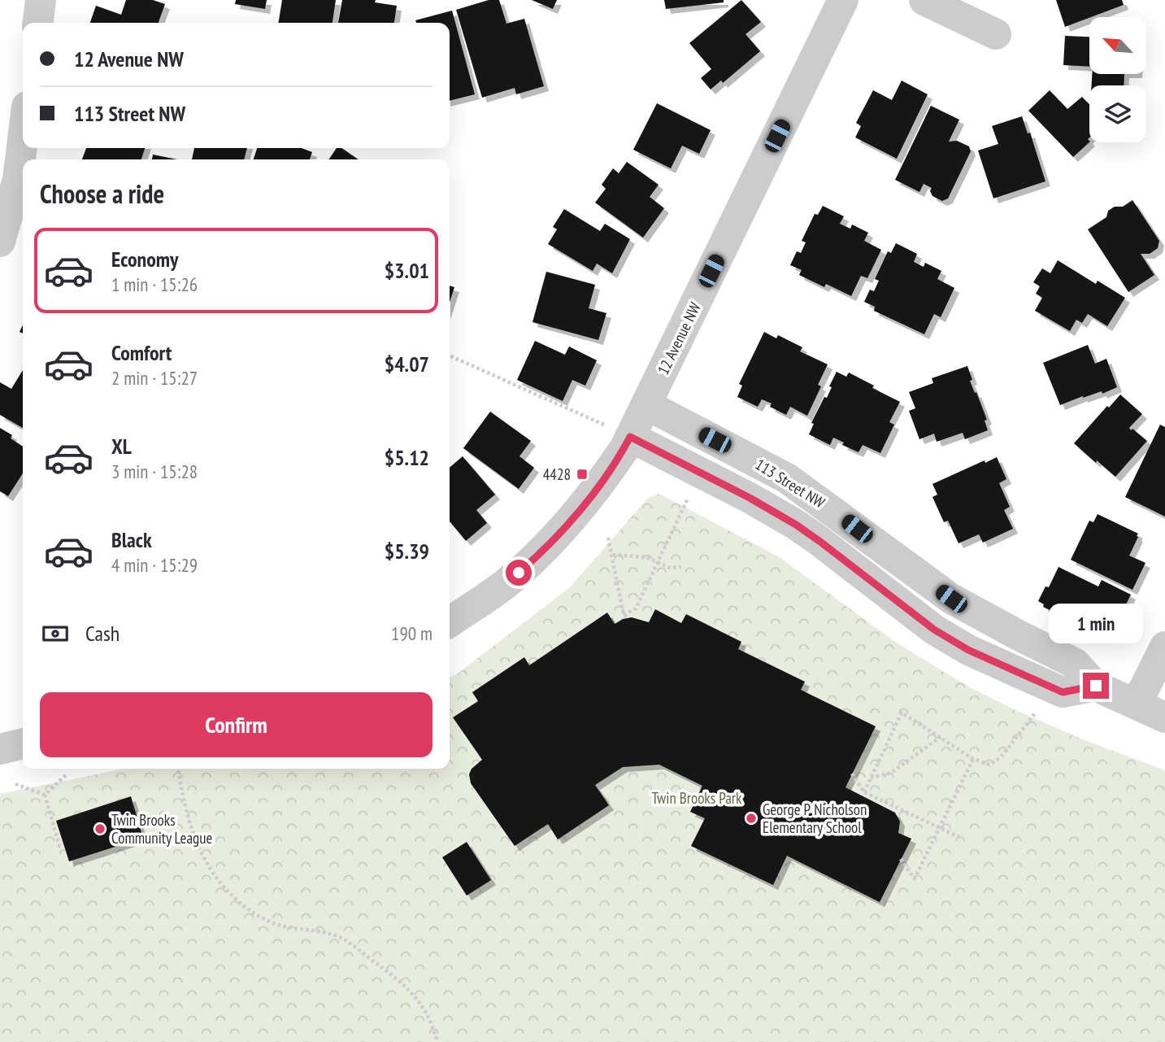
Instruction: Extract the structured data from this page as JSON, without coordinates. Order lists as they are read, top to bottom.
{
  "streets": {
    "street": ["12 Avenue NW", "113 Street NW"]
  },
  "crossings": [
    ["12 Avenue NW", "113 Street NW"]
  ],
  "parks": ["Twin Brooks Park"],
  "places": {
    "transit": ["4428"],
    "other": ["George P. Nicholson Elementary School", "Twin Brooks Community League"]
  },
  "north": "top left",
  "page": {
    "banner": ["12 Avenue NW", "113 Street NW"],
    "heading": "Choose a ride",
    "list": [
      {
        "name": "Economy",
        "note": "1 min · 15:26",
        "value": "$3.01"
      },
      {
        "name": "Comfort",
        "note": "2 min · 15:27",
        "value": "$4.07"
      },
      {
        "name": "XL",
        "note": "3 min · 15:28",
        "value": "$5.12"
      },
      {
        "name": "Black",
        "note": "4 min · 15:29",
        "value": "$5.39"
      }
    ],
    "pay": ["Cash", "190 m"],
    "bubble": "1 min",
    "buttons": "Confirm"
  }
}
